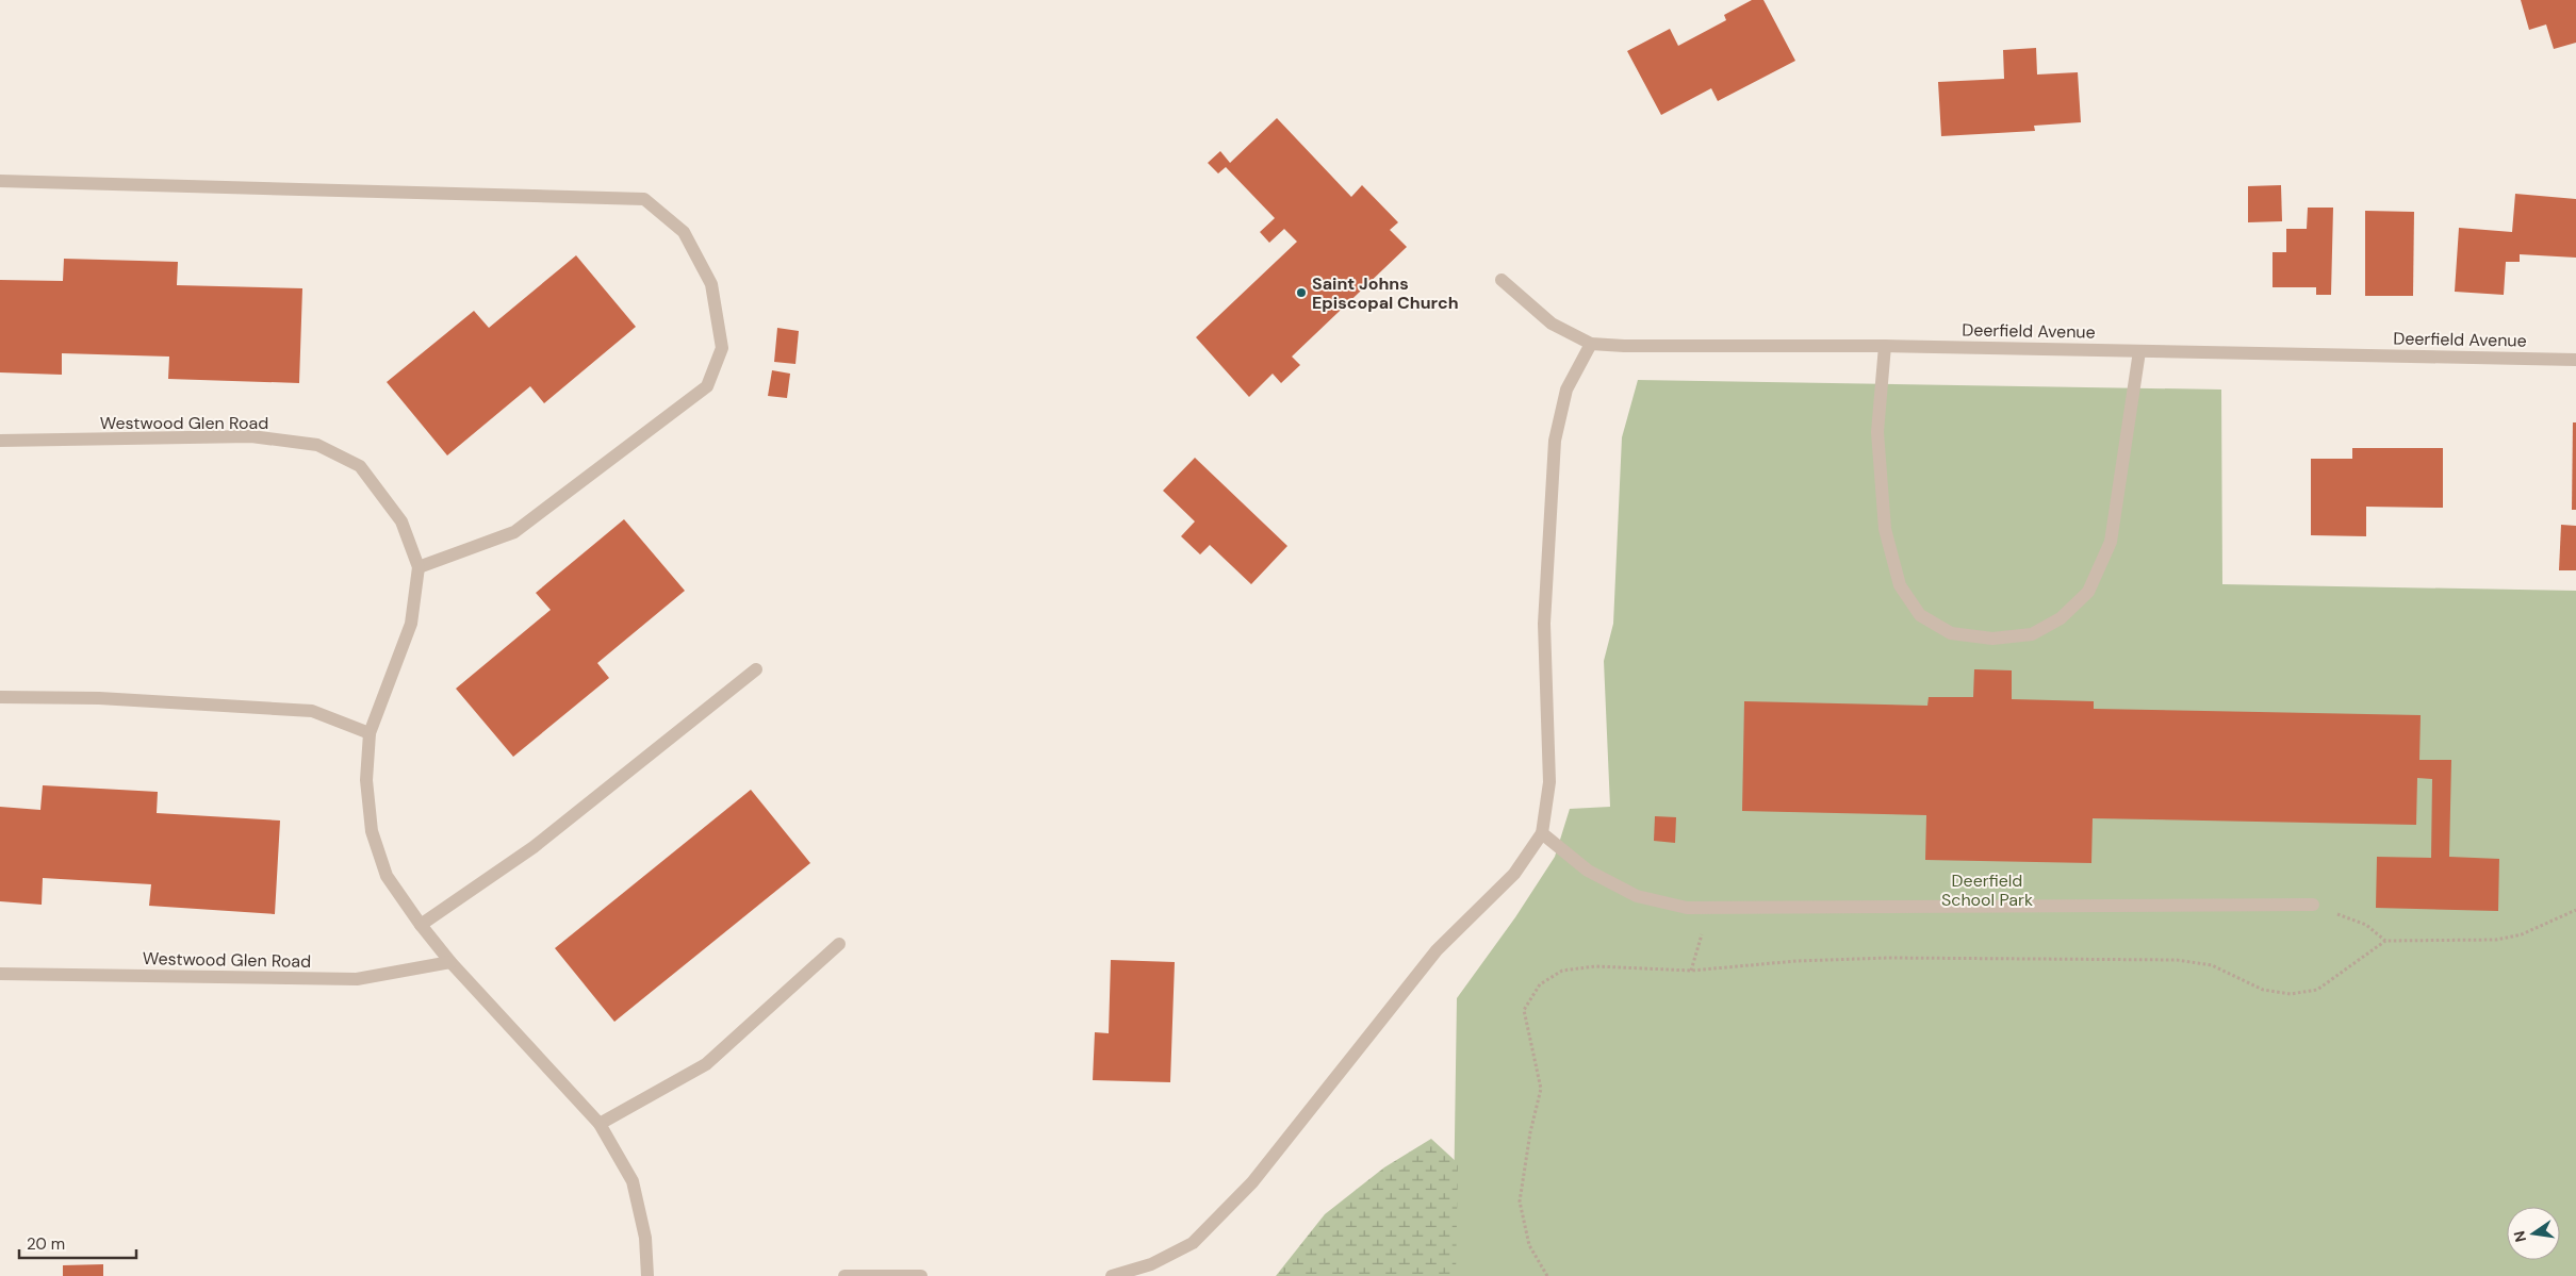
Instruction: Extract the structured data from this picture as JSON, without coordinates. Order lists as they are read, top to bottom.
{
  "streets": {
    "street": ["Deerfield Avenue", "Westwood Glen Road"]
  },
  "parks": ["Deerfield School Park"],
  "places": ["Saint Johns Episcopal Church"],
  "scale_bar": "20 m",
  "north": "left"
}
